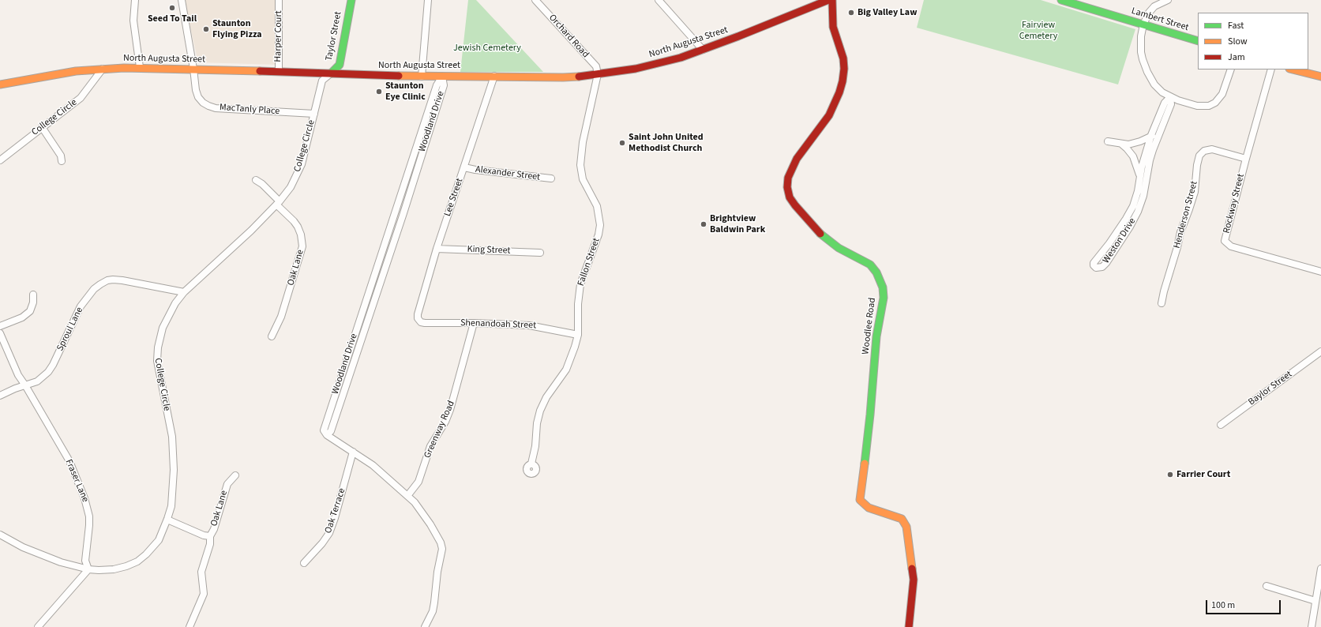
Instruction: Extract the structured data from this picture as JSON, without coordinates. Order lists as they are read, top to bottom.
{
  "streets": {
    "street": [
      "Lambert Street",
      "Harper Court",
      "Taylor Street",
      "Orchard Road",
      "North Augusta Street",
      "MacTanly Place",
      "College Circle",
      "Woodland Drive",
      "Alexander Street",
      "Lee Street",
      "Rockway Street",
      "Henderson Street",
      "Weston Drive",
      "King Street",
      "Fallon Street",
      "Oak Lane",
      "Shenandoah Street",
      "Woodlee Road",
      "Sproul Lane",
      "Baylor Street",
      "Greenway Road",
      "Fraser Lane",
      "Oak Terrace"
    ]
  },
  "crossings": [
    ["Harper Court", "North Augusta Street"],
    ["Taylor Street", "North Augusta Street"],
    ["Taylor Street", "College Circle"],
    ["Orchard Road", "North Augusta Street"],
    ["Orchard Road", "Fallon Street"],
    ["North Augusta Street", "MacTanly Place"],
    ["North Augusta Street", "College Circle"],
    ["North Augusta Street", "Woodland Drive"],
    ["North Augusta Street", "Lee Street"],
    ["North Augusta Street", "Fallon Street"],
    ["MacTanly Place", "College Circle"],
    ["College Circle", "Oak Lane"],
    ["College Circle", "Sproul Lane"],
    ["College Circle", "Fraser Lane"],
    ["Woodland Drive", "Greenway Road"],
    ["Woodland Drive", "Oak Terrace"],
    ["Alexander Street", "Lee Street"],
    ["Lee Street", "King Street"],
    ["Lee Street", "Shenandoah Street"],
    ["Rockway Street", "Henderson Street"],
    ["Fallon Street", "Shenandoah Street"],
    ["Shenandoah Street", "Greenway Road"],
    ["Sproul Lane", "Fraser Lane"]
  ],
  "parks": ["Fairview Cemetery", "Jewish Cemetery"],
  "places": [
    "Seed To Tail",
    "Big Valley Law",
    "Staunton Flying Pizza",
    "Staunton Eye Clinic",
    "Saint John United Methodist Church",
    "Brightview Baldwin Park",
    "Farrier Court"
  ],
  "legend": ["Fast", "Slow", "Jam"],
  "scale_bar": "100 m"
}
